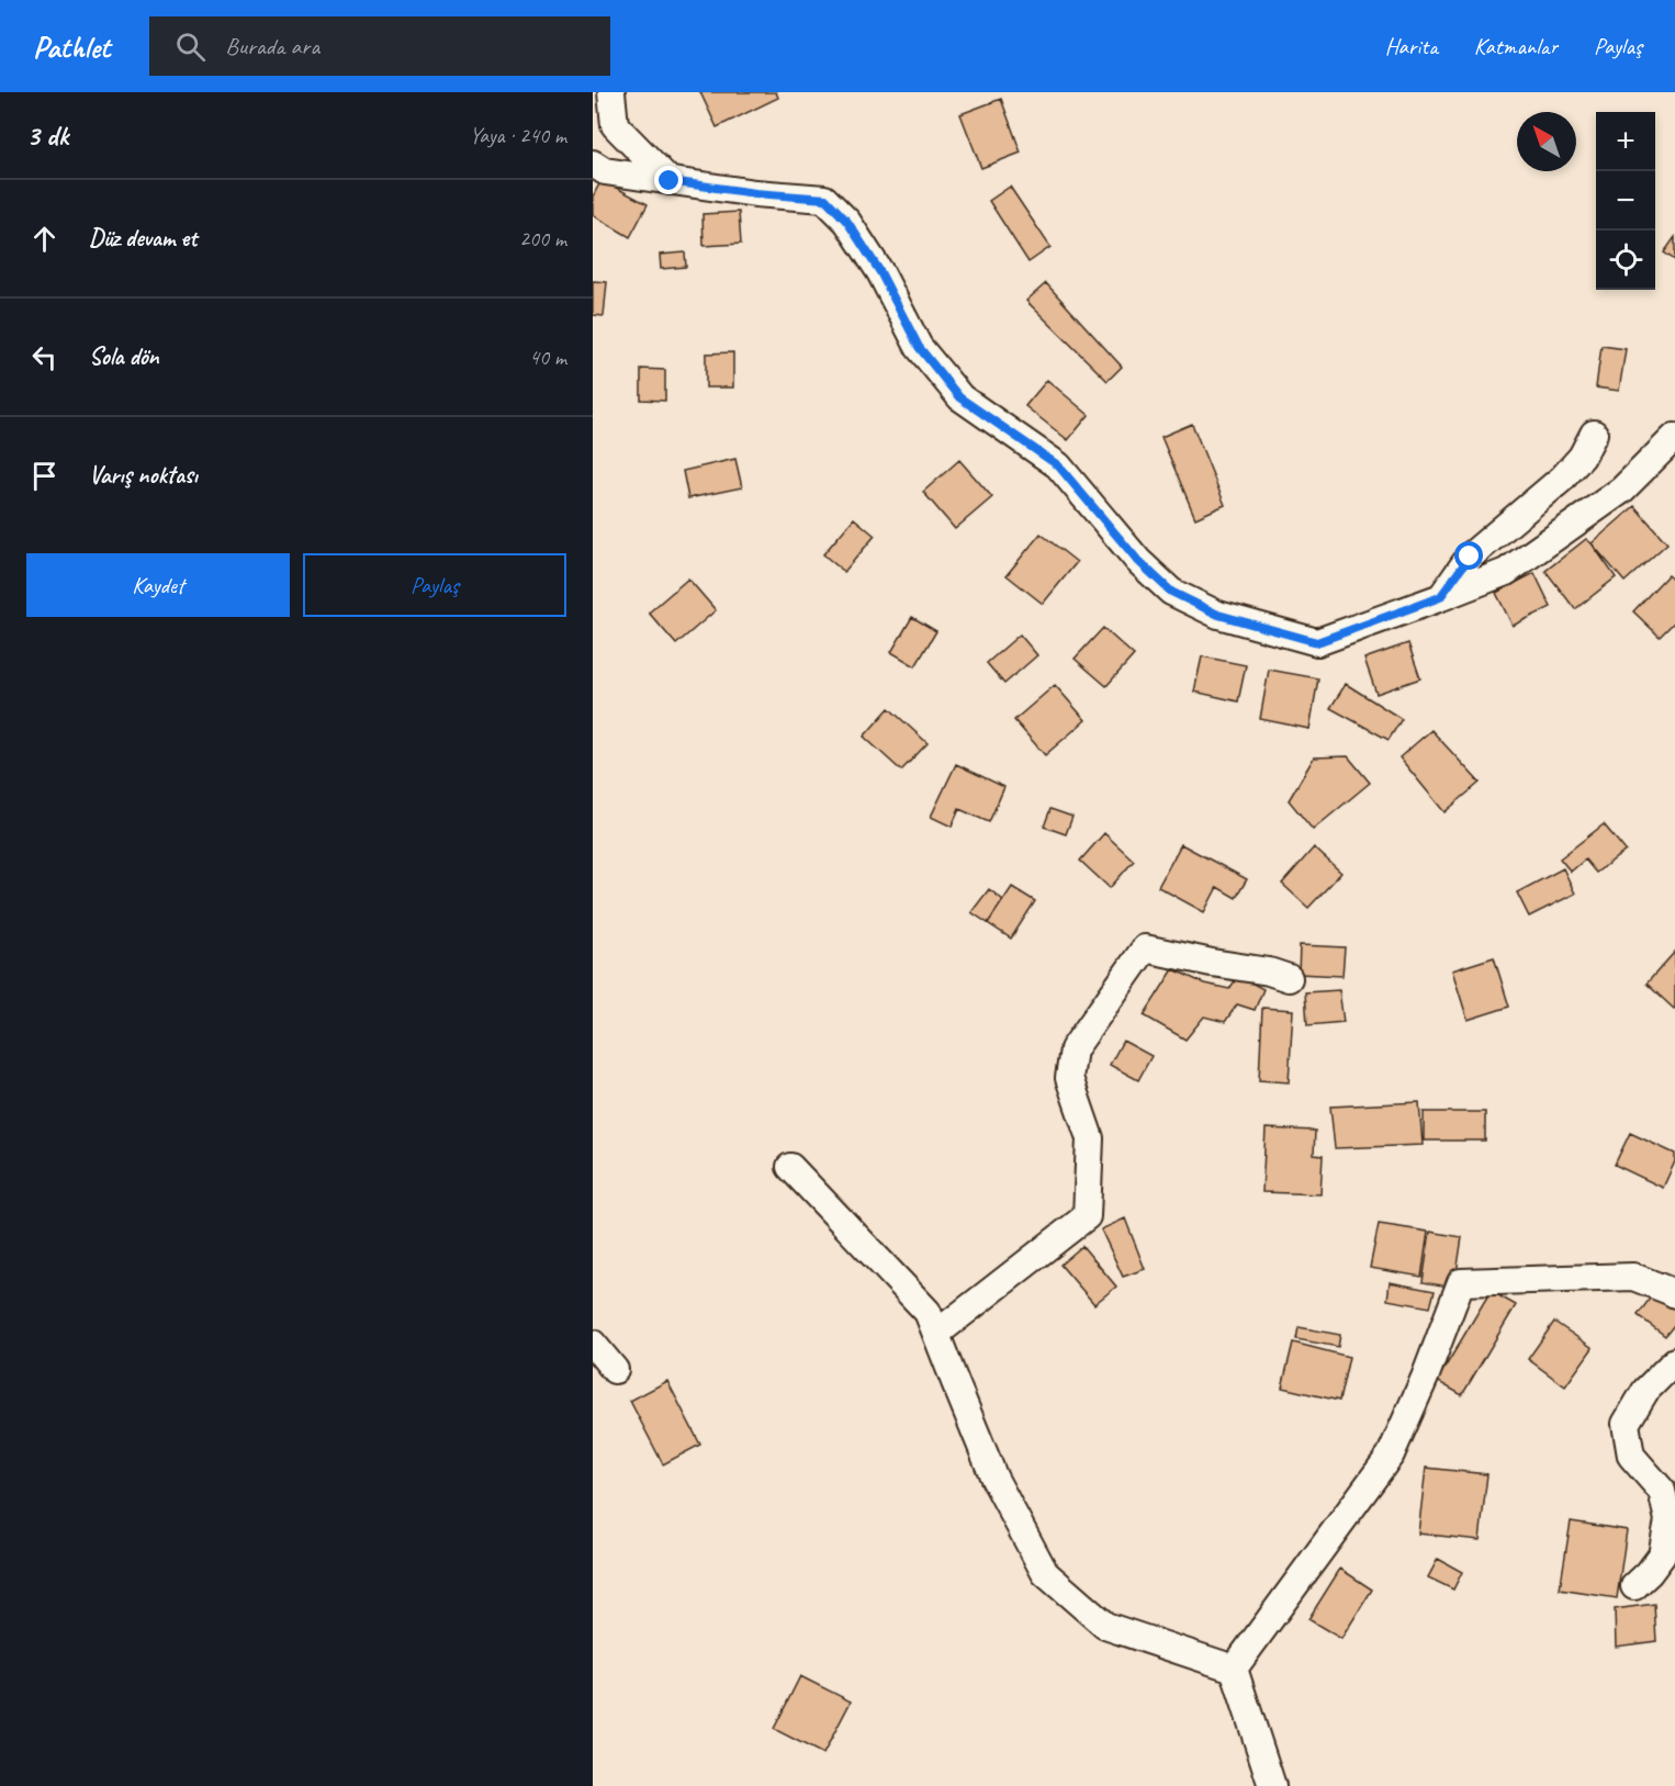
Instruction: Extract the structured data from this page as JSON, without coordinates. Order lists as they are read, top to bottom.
{
  "north": "top left",
  "page": {
    "header": "Pathlet",
    "search": "Burada ara",
    "nav": ["Harita", "Katmanlar", "Paylaş"],
    "heading": ["3 dk", "Yaya · 240 m"],
    "map_buttons": ["+", "−"],
    "list": [
      ["Düz devam et", "200 m"],
      ["Sola dön", "40 m"],
      "Varış noktası"
    ],
    "buttons": ["Kaydet", "Paylaş"]
  }
}
